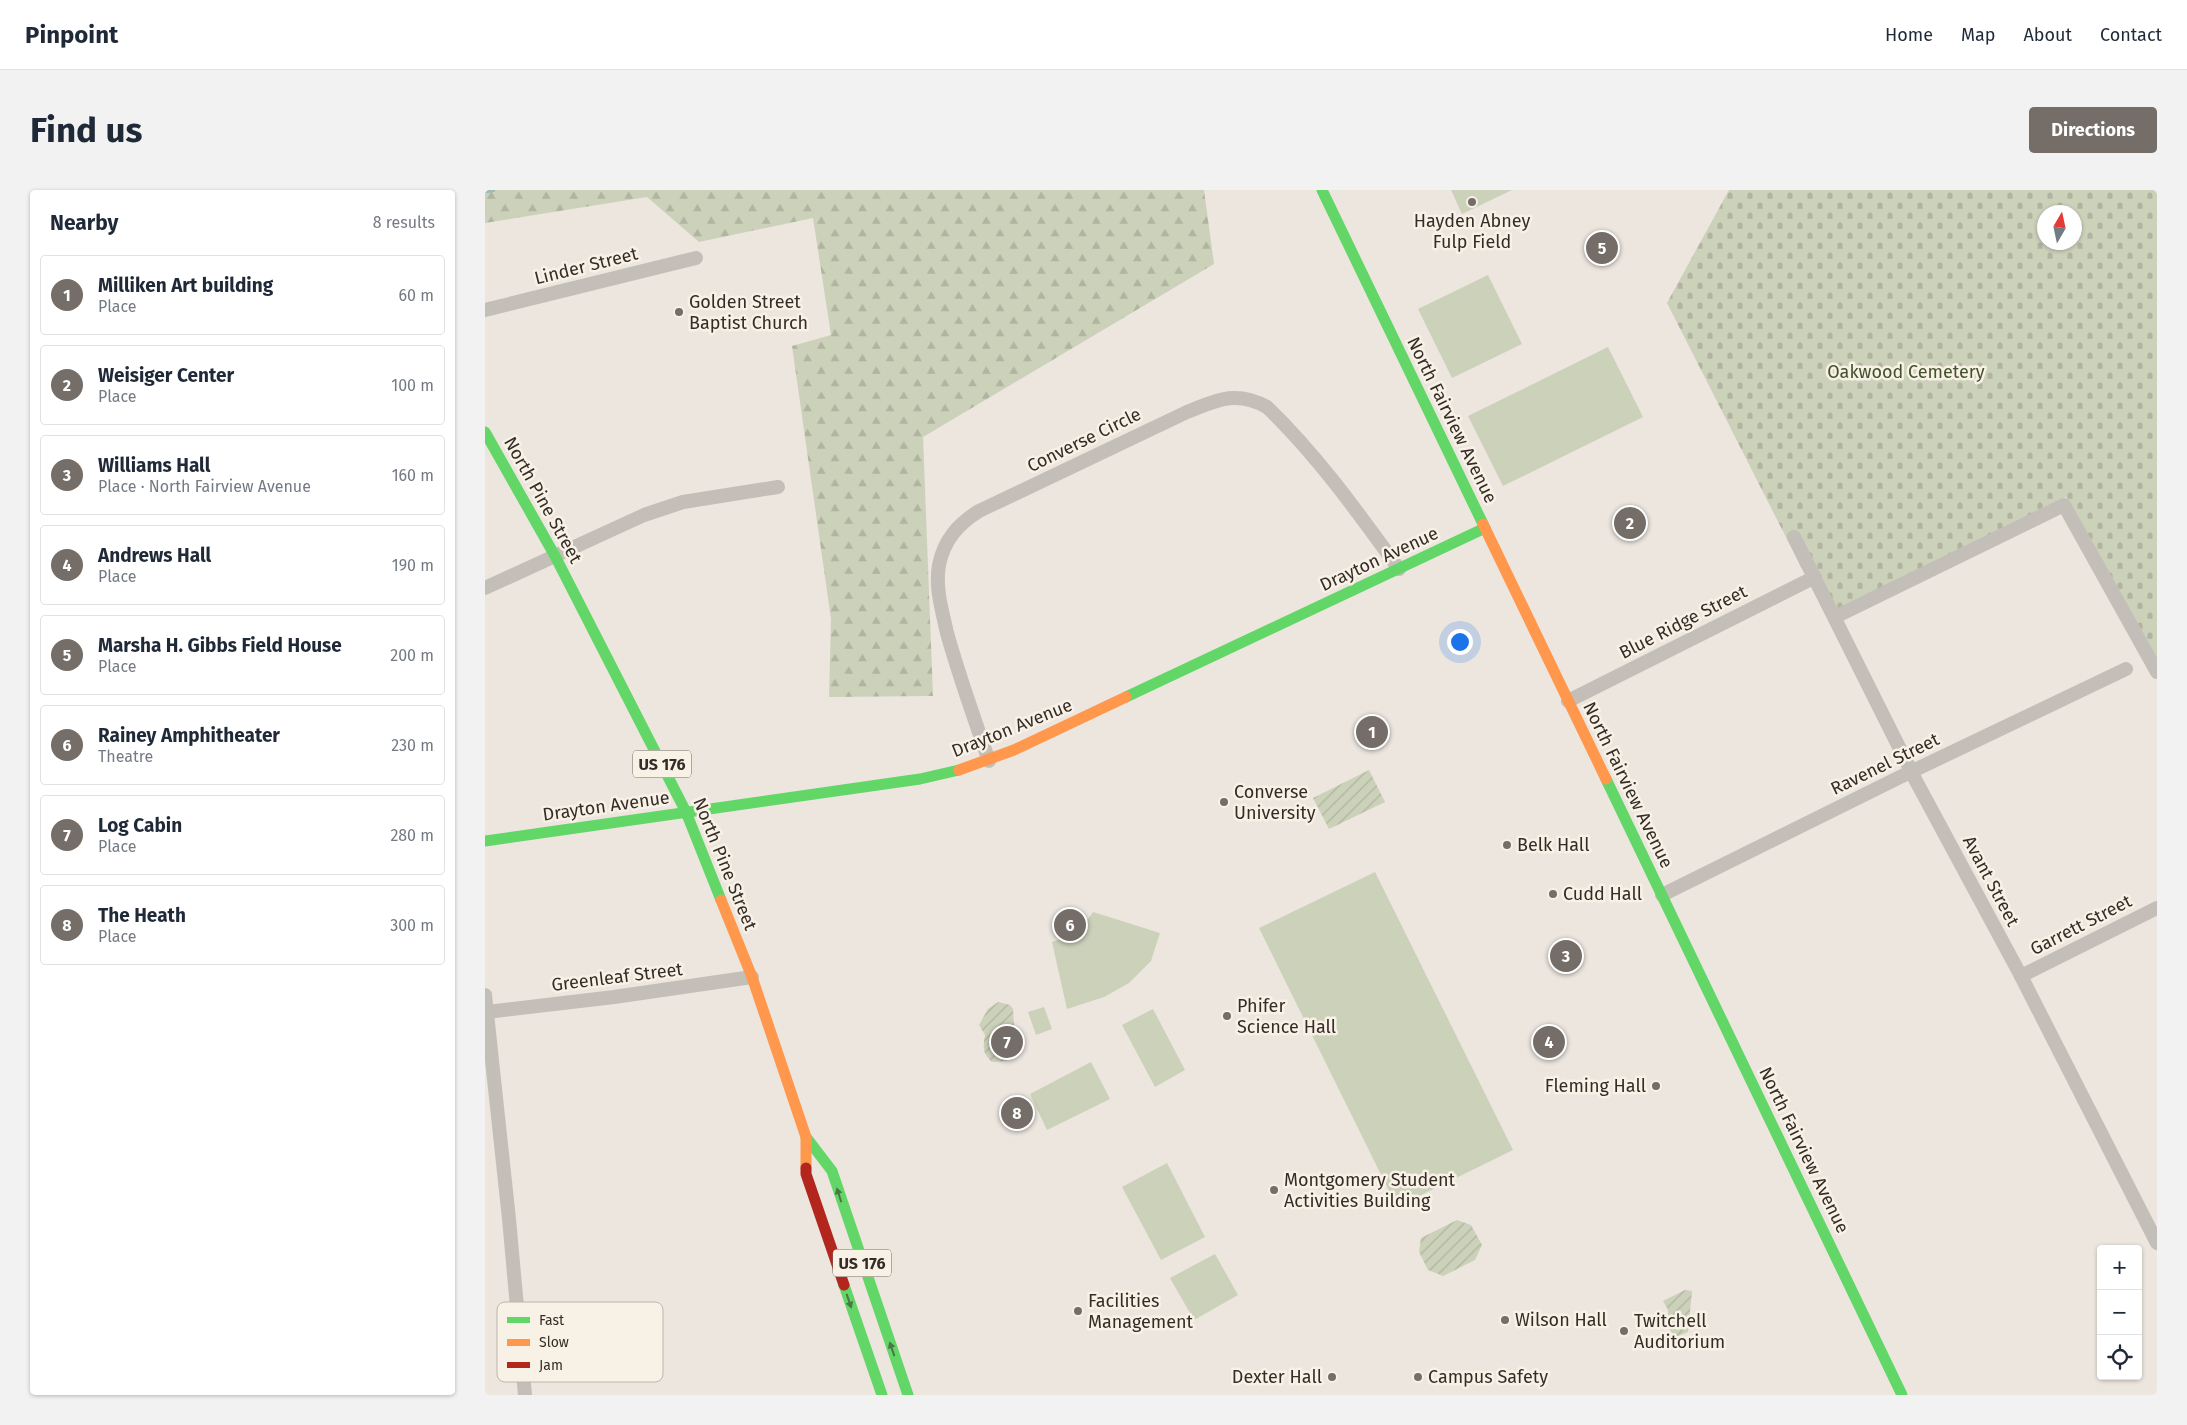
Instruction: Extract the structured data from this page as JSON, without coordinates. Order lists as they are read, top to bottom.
{
  "streets": {
    "main road": [
      "North Fairview Avenue",
      "North Pine Street",
      "Drayton Avenue",
      "US 176"
    ],
    "street": [
      "Linder Street",
      "Converse Circle",
      "Blue Ridge Street",
      "Ravenel Street",
      "Avant Street",
      "Garrett Street",
      "Greenleaf Street"
    ]
  },
  "crossings": [
    ["North Fairview Avenue", "Drayton Avenue"],
    ["North Fairview Avenue", "Blue Ridge Street"],
    ["North Fairview Avenue", "Ravenel Street"],
    ["Converse Circle", "Drayton Avenue"],
    ["North Pine Street", "Drayton Avenue"],
    ["North Pine Street", "Greenleaf Street"],
    ["Blue Ridge Street", "Avant Street"],
    ["Ravenel Street", "Avant Street"],
    ["Avant Street", "Garrett Street"]
  ],
  "parks": ["Oakwood Cemetery"],
  "places": [
    "Hayden Abney Fulp Field",
    "Golden Street Baptist Church",
    "Converse University",
    "Belk Hall",
    "Cudd Hall",
    "Phifer Science Hall",
    "Fleming Hall",
    "Montgomery Student Activities Building",
    "Facilities Management",
    "Wilson Hall",
    "Twitchell Auditorium",
    "Dexter Hall",
    "Campus Safety"
  ],
  "legend": ["Fast", "Slow", "Jam"],
  "north": "top",
  "page": {
    "header": "Pinpoint",
    "nav": [
      "Home",
      "Map",
      "About",
      "Contact"
    ],
    "buttons": "Directions",
    "title": "Find us",
    "heading": ["Nearby", "8 results"],
    "pins": [
      "5",
      "2",
      "1",
      "6",
      "3",
      "4",
      "7",
      "8"
    ],
    "list": [
      {
        "mark": "1",
        "name": "Milliken Art building",
        "note": "Place",
        "value": "60 m"
      },
      {
        "mark": "2",
        "name": "Weisiger Center",
        "note": "Place",
        "value": "100 m"
      },
      {
        "mark": "3",
        "name": "Williams Hall",
        "note": "Place · North Fairview Avenue",
        "value": "160 m"
      },
      {
        "mark": "4",
        "name": "Andrews Hall",
        "note": "Place",
        "value": "190 m"
      },
      {
        "mark": "5",
        "name": "Marsha H. Gibbs Field House",
        "note": "Place",
        "value": "200 m"
      },
      {
        "mark": "6",
        "name": "Rainey Amphitheater",
        "note": "Theatre",
        "value": "230 m"
      },
      {
        "mark": "7",
        "name": "Log Cabin",
        "note": "Place",
        "value": "280 m"
      },
      {
        "mark": "8",
        "name": "The Heath",
        "note": "Place",
        "value": "300 m"
      }
    ],
    "map_buttons": ["+", "−"]
  }
}
